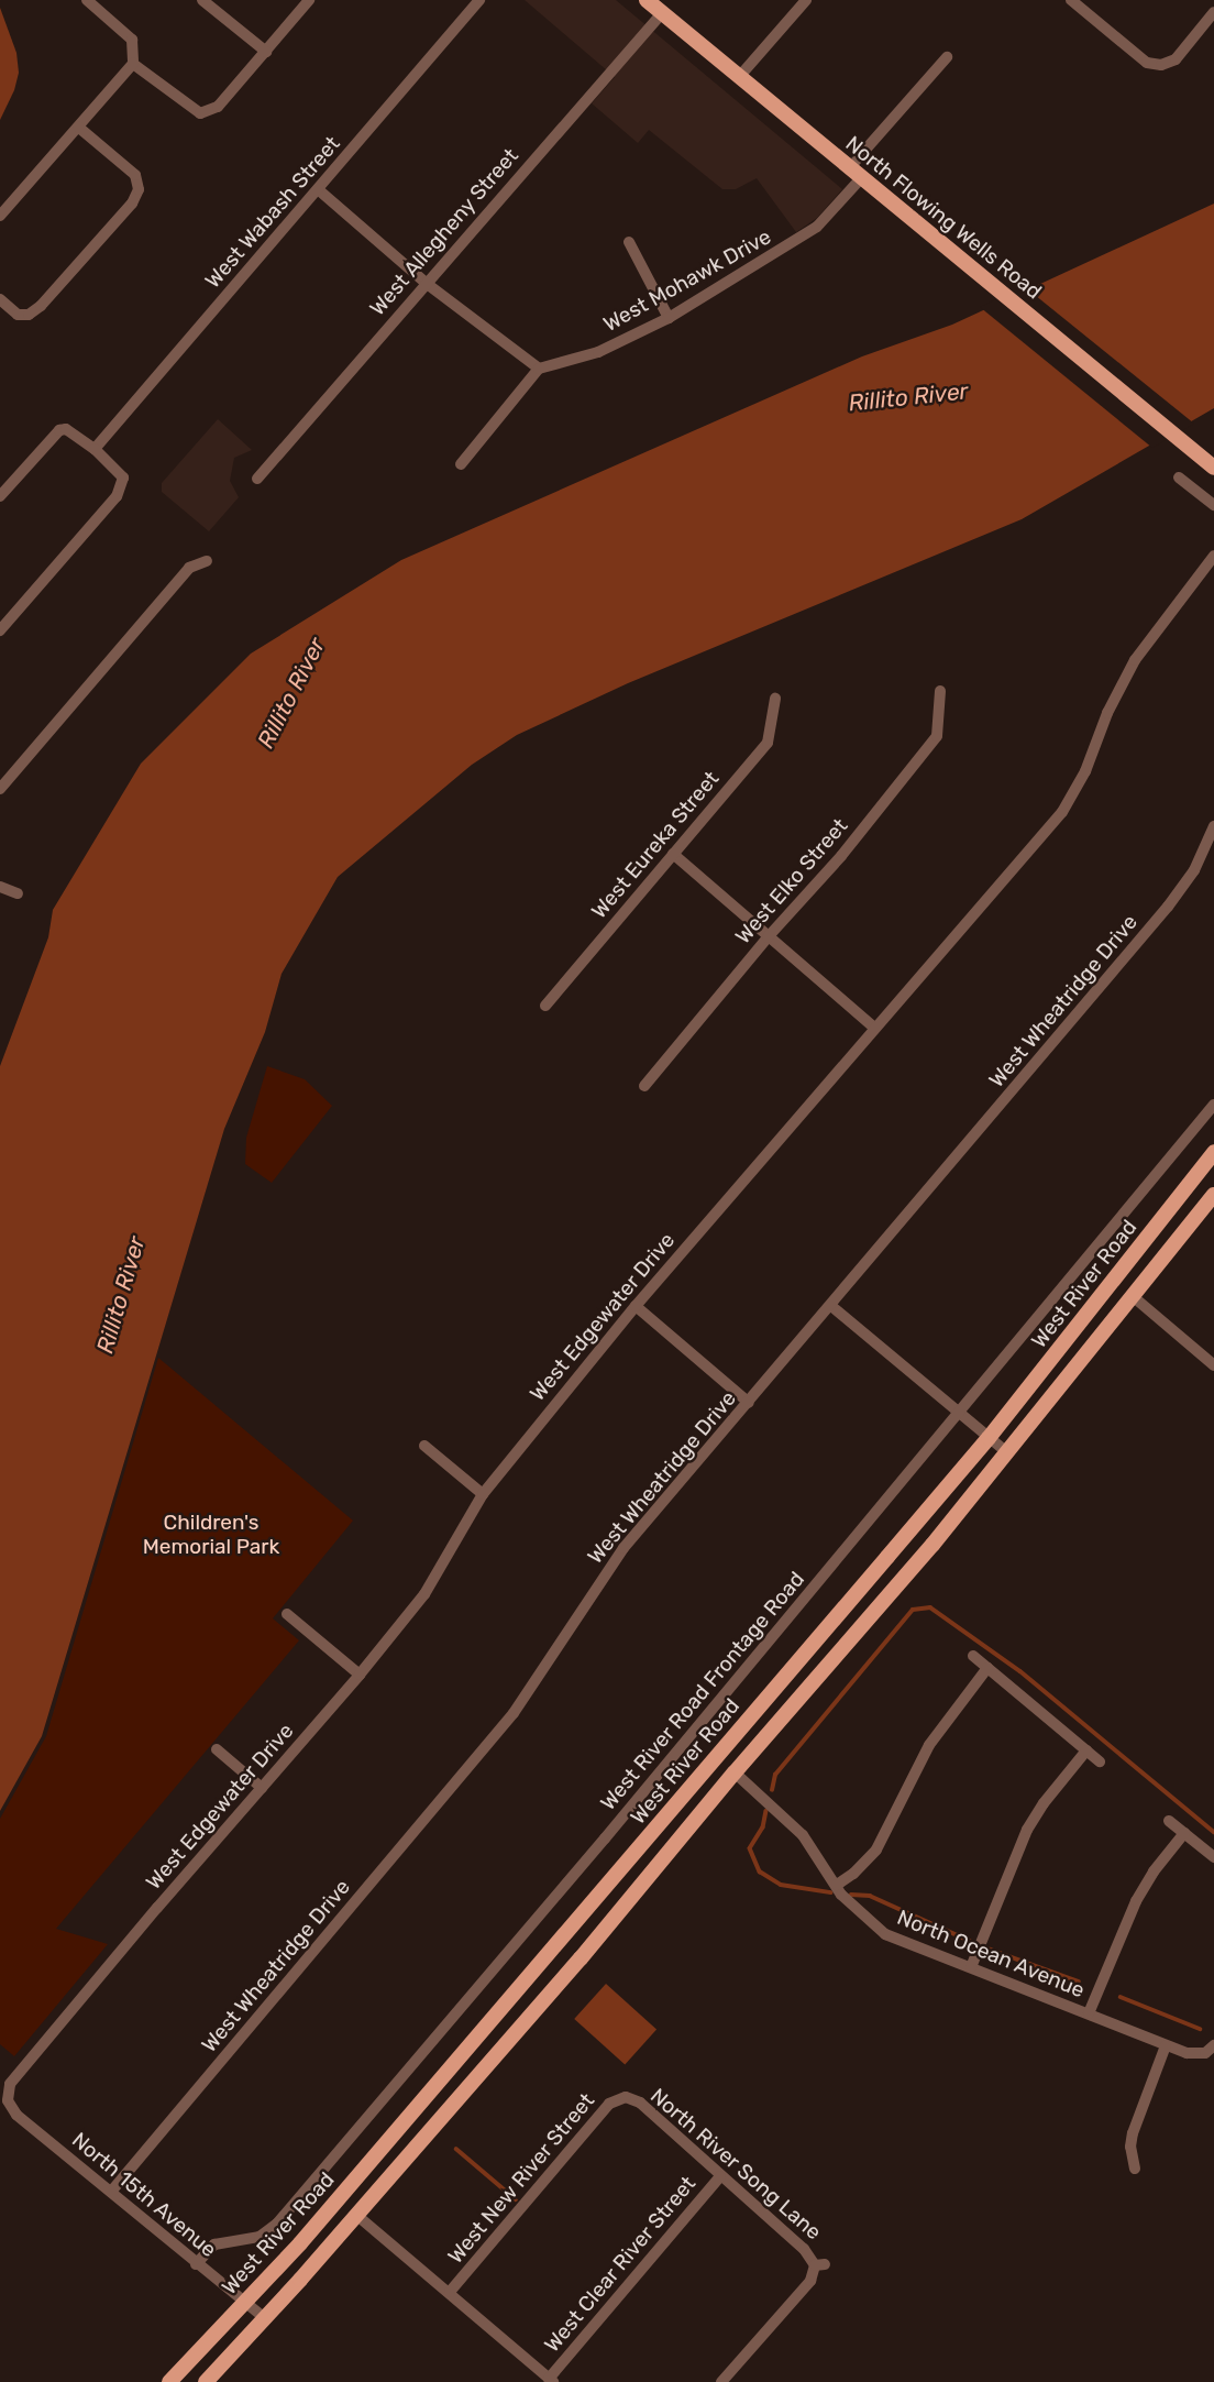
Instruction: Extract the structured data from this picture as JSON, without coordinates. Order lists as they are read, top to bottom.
{
  "streets": {
    "main road": ["North Flowing Wells Road", "West River Road"],
    "street": [
      "West Wabash Street",
      "West Allegheny Street",
      "West Mohawk Drive",
      "West Eureka Street",
      "West Elko Street",
      "West Wheatridge Drive",
      "West Edgewater Drive",
      "West River Road Frontage Road",
      "North Ocean Avenue",
      "North River Song Lane",
      "West New River Street",
      "North 15th Avenue",
      "West Clear River Street"
    ]
  },
  "crossings": [
    ["North Flowing Wells Road", "West Allegheny Street"],
    ["North Flowing Wells Road", "West Mohawk Drive"],
    ["West Wheatridge Drive", "North 15th Avenue"],
    ["West River Road", "North 15th Avenue"],
    ["West Edgewater Drive", "North 15th Avenue"],
    ["West River Road Frontage Road", "North 15th Avenue"],
    ["North River Song Lane", "West New River Street"],
    ["North River Song Lane", "West Clear River Street"],
    ["West New River Street", "West Clear River Street"]
  ],
  "water": ["Rillito River"],
  "parks": ["Children's Memorial Park"]
}
